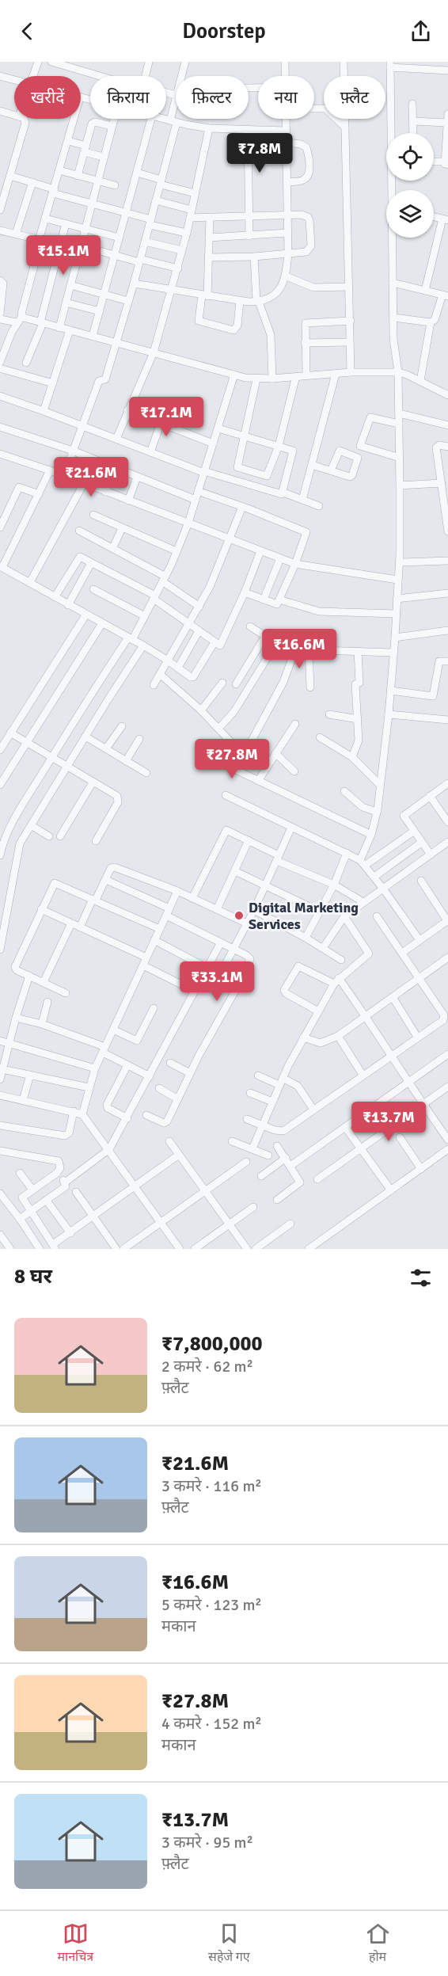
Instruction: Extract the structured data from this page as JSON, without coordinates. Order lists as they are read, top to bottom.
{
  "places": ["Digital Marketing Services"],
  "page": {
    "header": "Doorstep",
    "chip": [
      "खरीदें",
      "किराया",
      "फ़िल्टर",
      "नया",
      "फ़्लैट"
    ],
    "price": [
      "₹7.8M",
      "₹15.1M",
      "₹17.1M",
      "₹21.6M",
      "₹16.6M",
      "₹27.8M",
      "₹33.1M",
      "₹13.7M"
    ],
    "heading": "8 घर",
    "list": [
      {
        "name": "₹7,800,000",
        "note": "2 कमरे · 62 m² · फ़्लैट"
      },
      {
        "name": "₹21.6M",
        "note": "3 कमरे · 116 m² · फ़्लैट"
      },
      {
        "name": "₹16.6M",
        "note": "5 कमरे · 123 m² · मकान"
      },
      {
        "name": "₹27.8M",
        "note": "4 कमरे · 152 m² · मकान"
      },
      {
        "name": "₹13.7M",
        "note": "3 कमरे · 95 m² · फ़्लैट"
      }
    ],
    "tabs": ["मानचित्र", "सहेजे गए", "होम"]
  }
}
